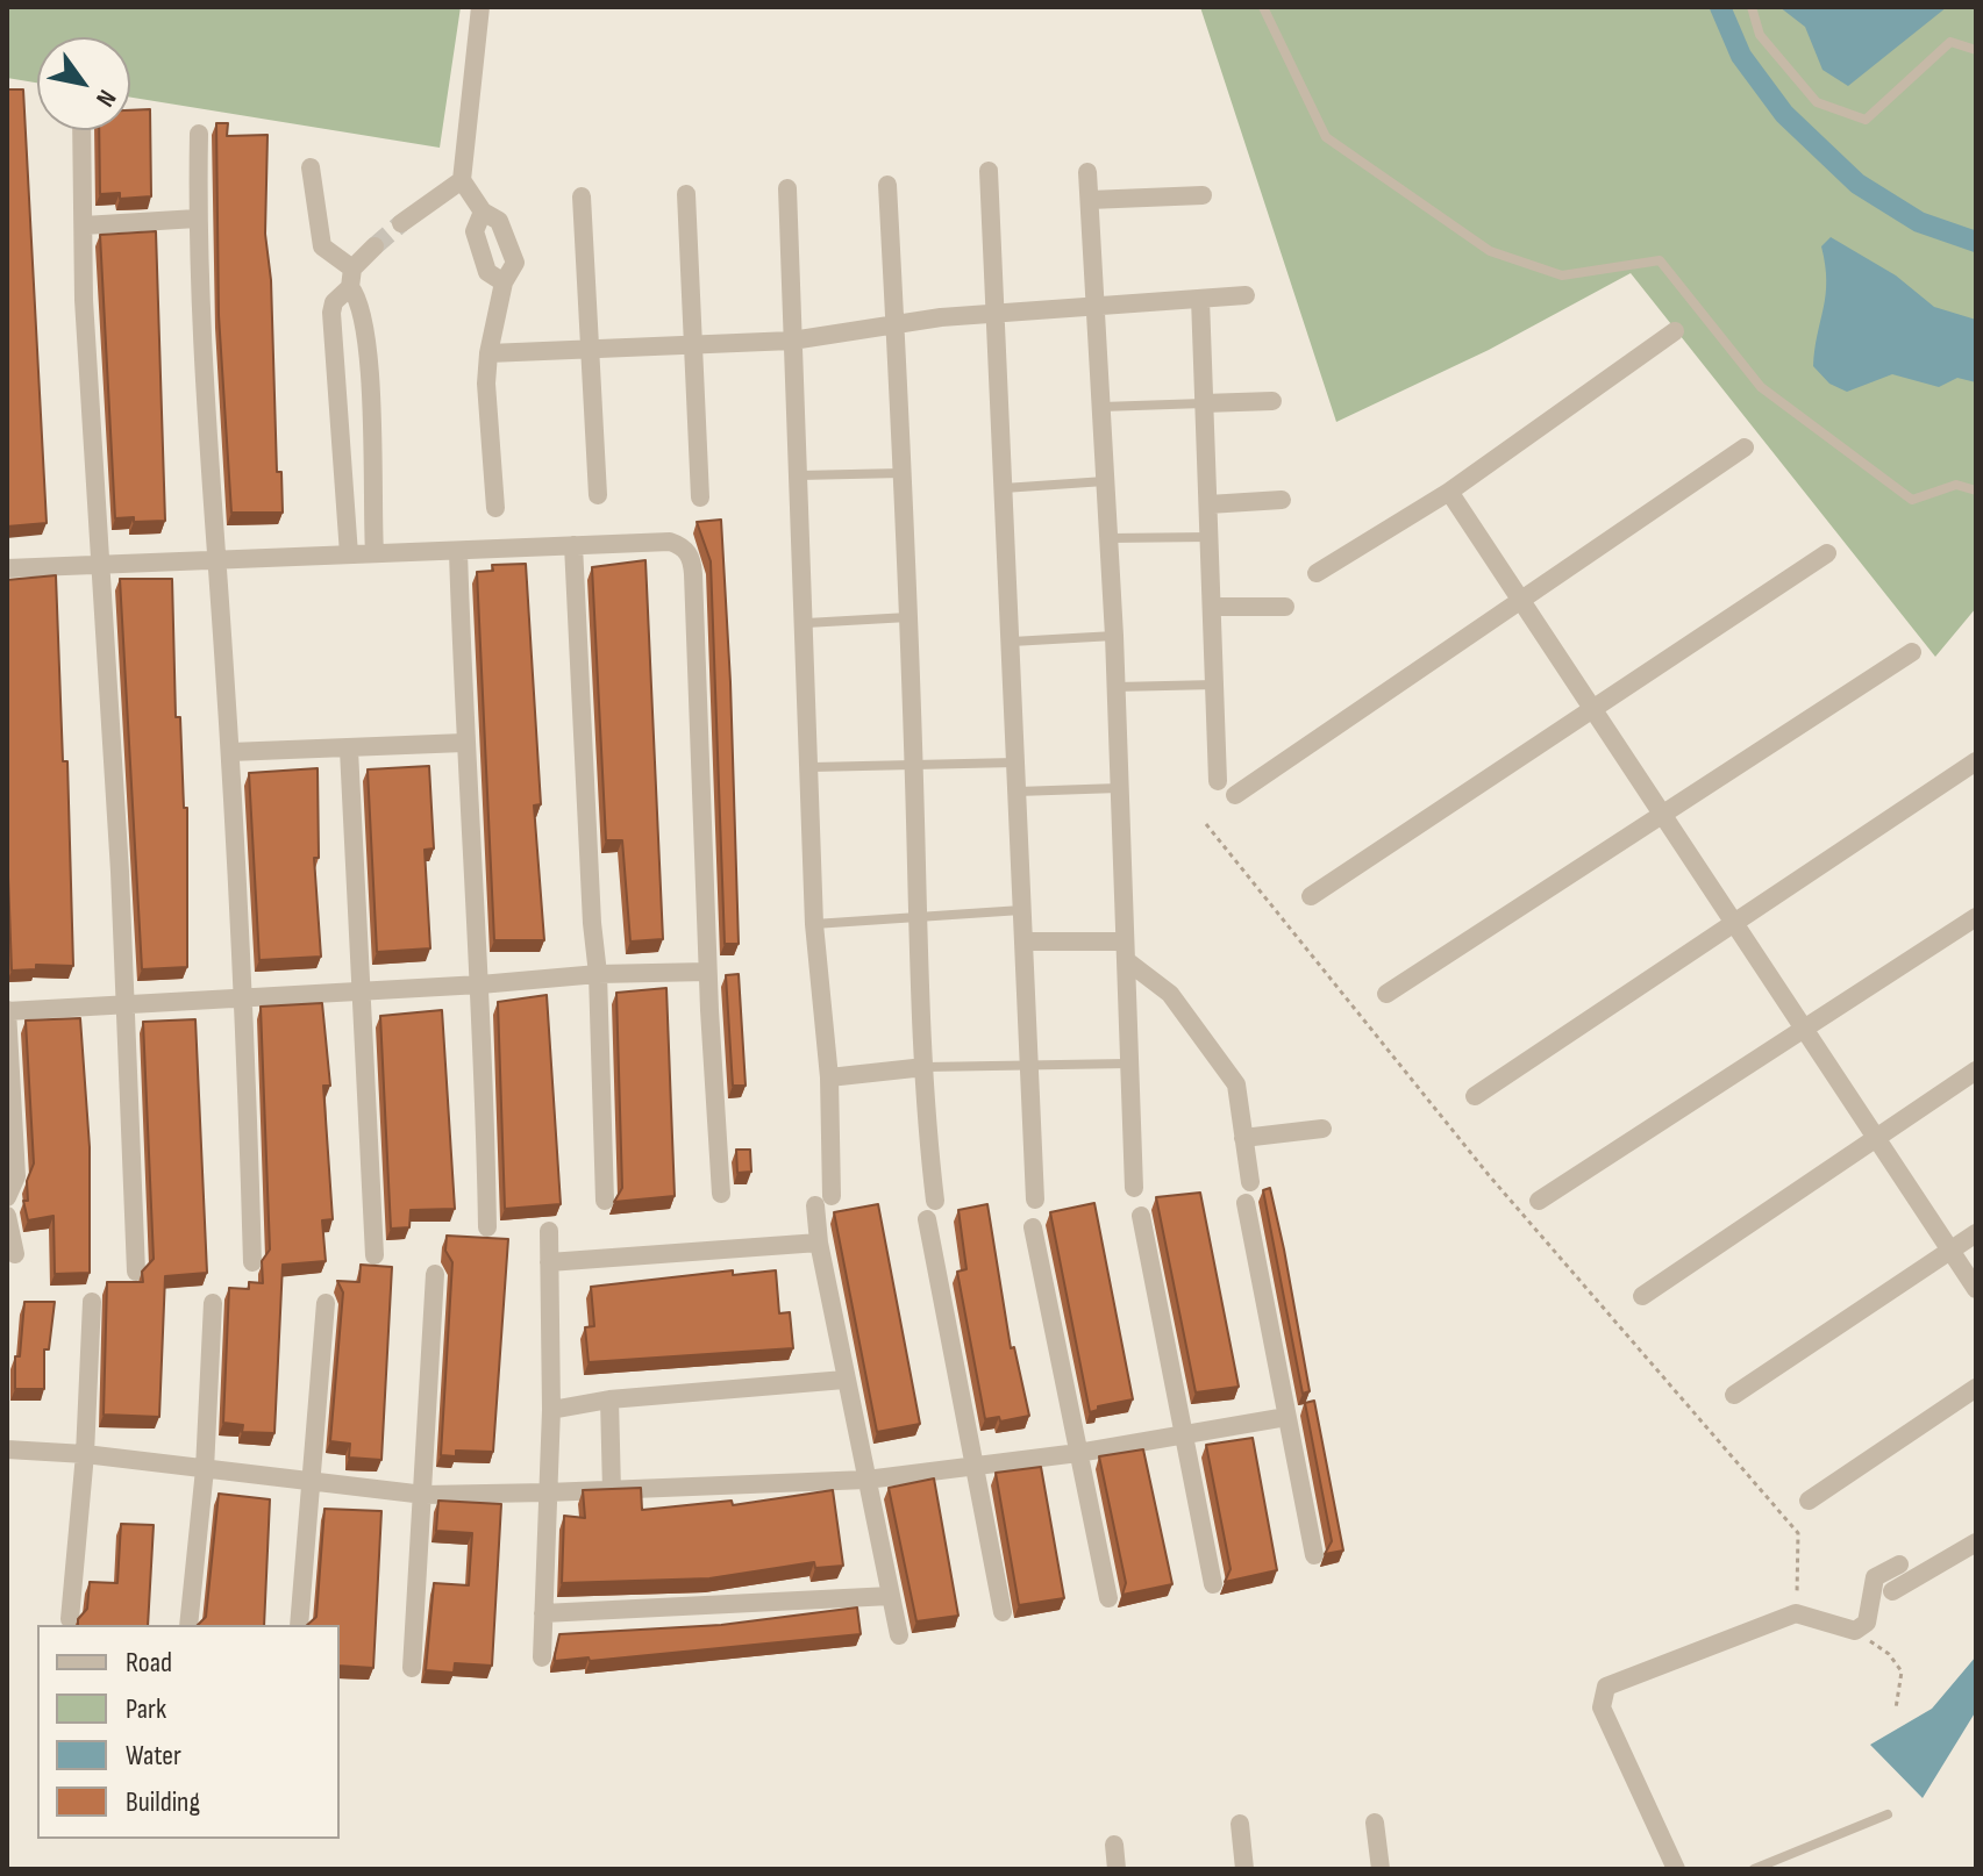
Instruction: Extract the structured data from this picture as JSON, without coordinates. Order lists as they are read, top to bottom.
{
  "legend": [
    "Road",
    "Park",
    "Water",
    "Building"
  ],
  "north": "bottom right"
}
